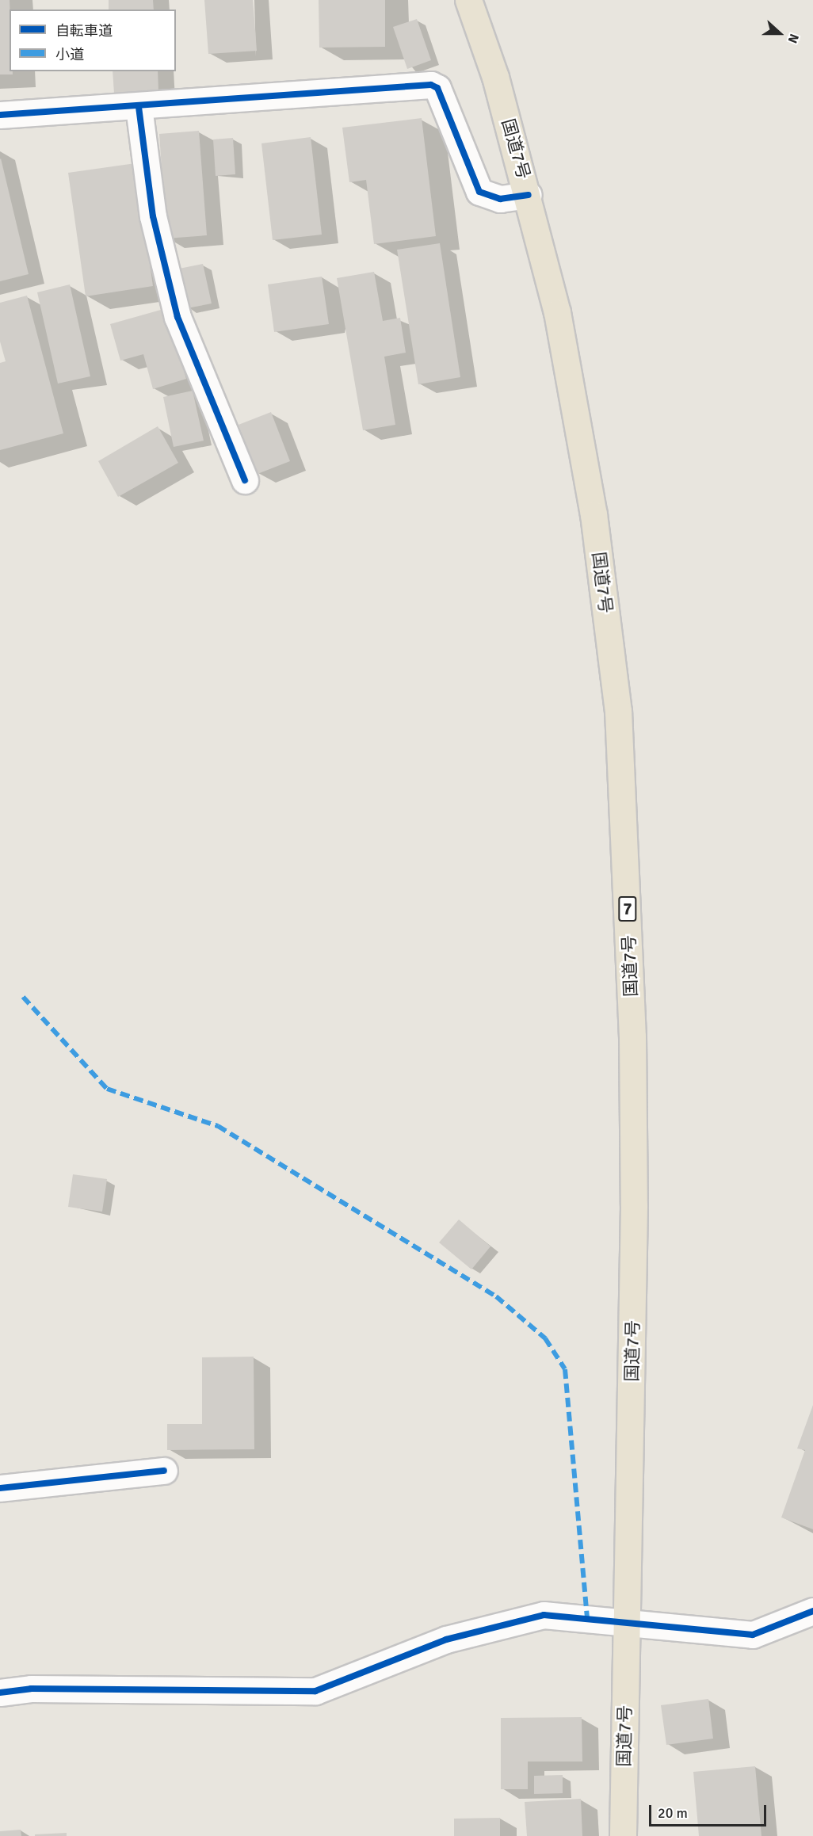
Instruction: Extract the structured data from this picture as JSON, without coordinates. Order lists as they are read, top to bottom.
{
  "streets": {
    "highway": ["国道7号", "7"]
  },
  "legend": ["自転車道", "小道"],
  "scale_bar": "20 m",
  "north": "right"
}
